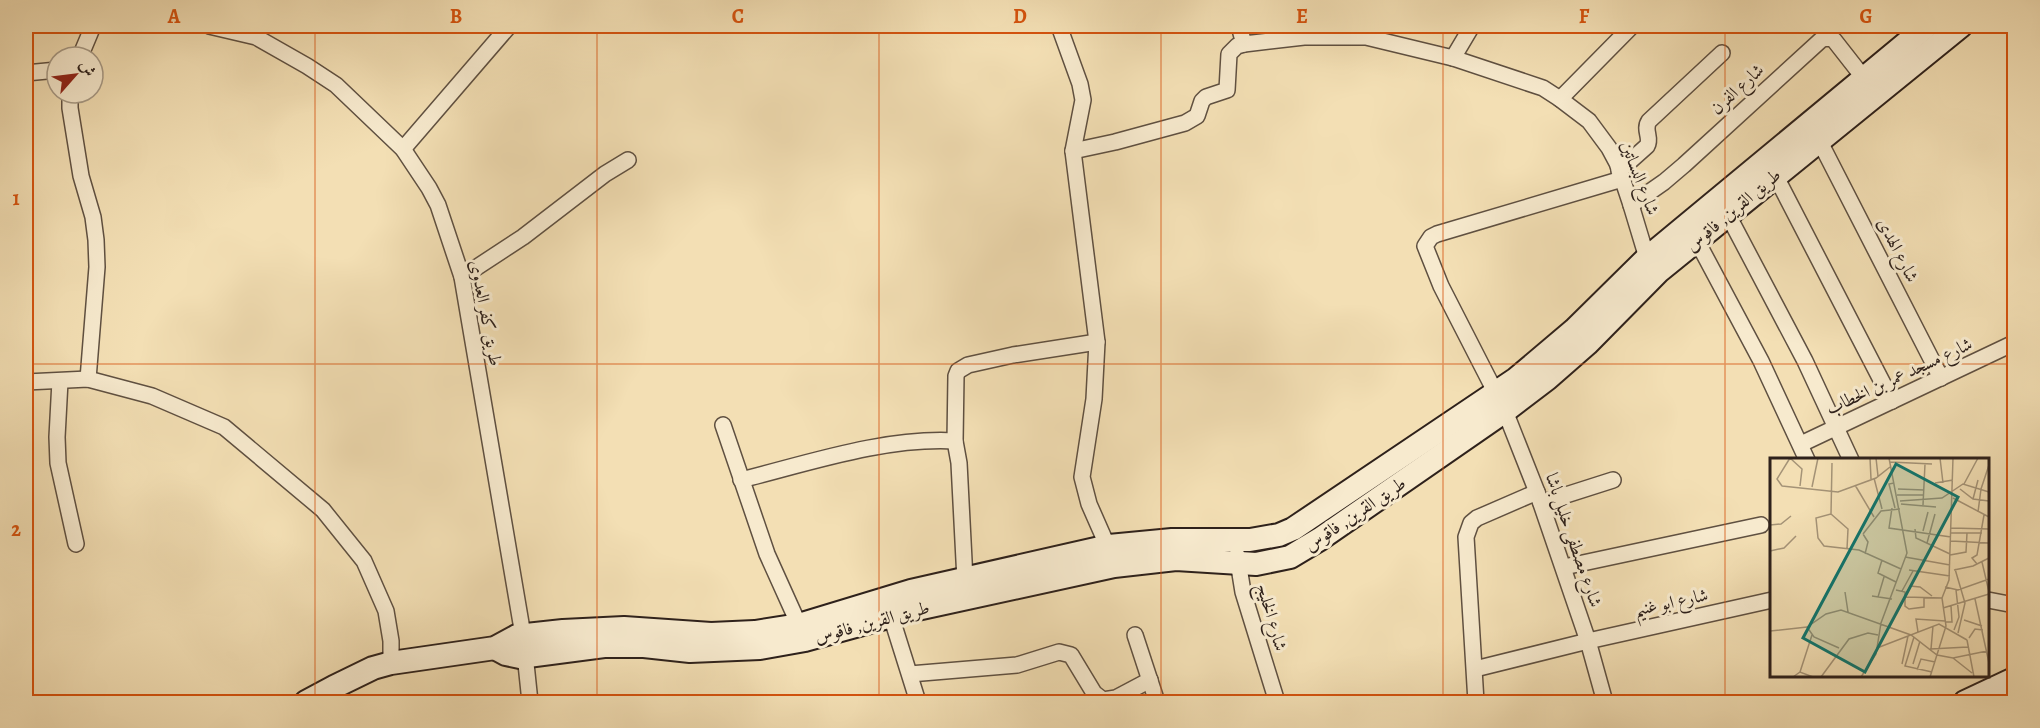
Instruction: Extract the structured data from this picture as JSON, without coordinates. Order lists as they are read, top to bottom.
{
  "streets": {
    "main road": ["طريق القرين, فاقوس"],
    "street": [
      "شارع الفرن",
      "شارع البساتين",
      "شارع الهدى",
      "طريق كفر العدوى",
      "شارع مسجد عمر بن الخطاب",
      "شارع مصطفى خليل باشا",
      "شارع ابو غنيم",
      "شارع الخليج"
    ]
  },
  "crossings": [
    ["شارع الفرن", "شارع البساتين"],
    ["شارع الفرن", "طريق القرين, فاقوس"],
    ["شارع البساتين", "طريق القرين, فاقوس"],
    ["شارع البساتين", "شارع مصطفى خليل باشا"],
    ["طريق القرين, فاقوس", "شارع الهدى"],
    ["طريق القرين, فاقوس", "طريق كفر العدوى"],
    ["طريق القرين, فاقوس", "شارع مصطفى خليل باشا"],
    ["طريق القرين, فاقوس", "شارع الخليج"],
    ["شارع الهدى", "شارع مسجد عمر بن الخطاب"],
    ["شارع مصطفى خليل باشا", "شارع ابو غنيم"]
  ],
  "north": "top right",
  "grid": {
    "columns": [
      "A",
      "B",
      "C",
      "D",
      "E",
      "F",
      "G"
    ],
    "rows": ["1", "2"]
  }
}
